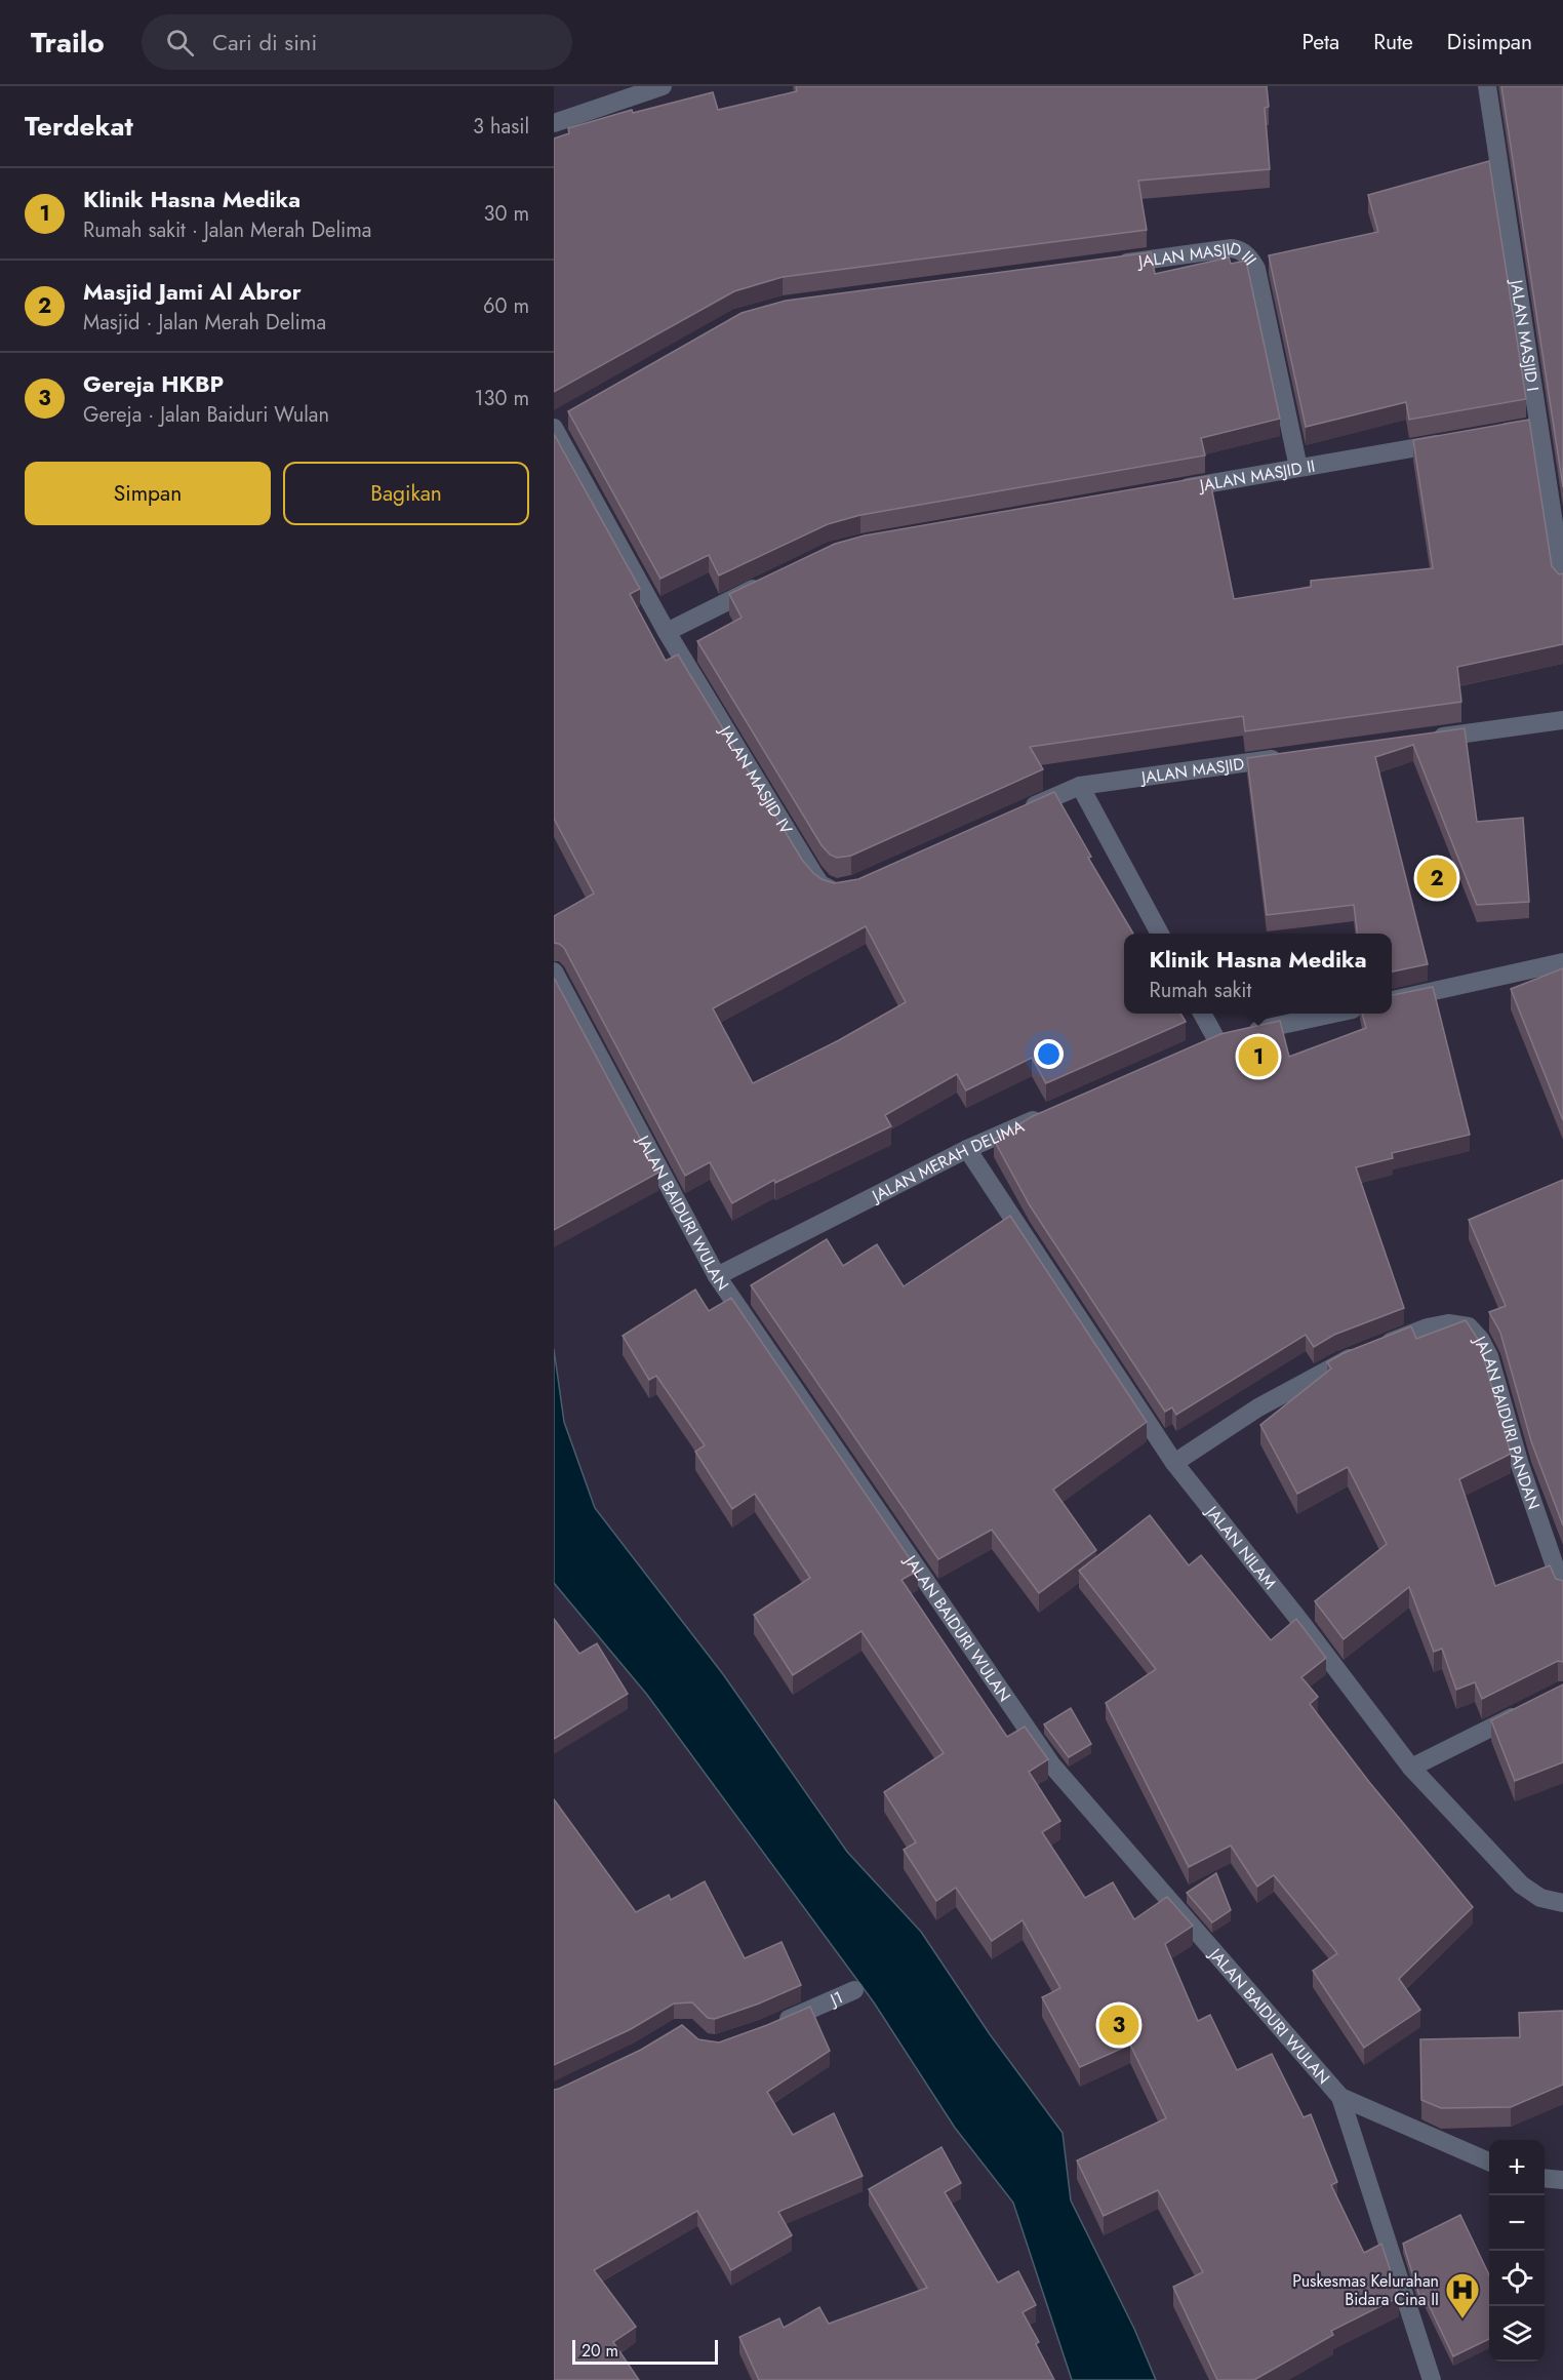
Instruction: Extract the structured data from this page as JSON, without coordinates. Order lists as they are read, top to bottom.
{
  "streets": {
    "street": [
      "JALAN MASJID III",
      "JALAN MASJID I",
      "JALAN MASJID II",
      "JALAN MASJID",
      "JALAN MASJID IV",
      "JALAN MERAH DELIMA",
      "JALAN BAIDURI WULAN",
      "JALAN BAIDURI PANDAN",
      "JALAN NILAM",
      "J1"
    ]
  },
  "crossings": [
    ["JALAN MASJID III", "JALAN MASJID II"],
    ["JALAN MERAH DELIMA", "JALAN BAIDURI WULAN"],
    ["JALAN MERAH DELIMA", "JALAN NILAM"],
    ["JALAN BAIDURI PANDAN", "JALAN NILAM"]
  ],
  "places": {
    "hospital": ["Puskesmas Kelurahan Bidara Cina II"]
  },
  "scale_bar": "20 m",
  "page": {
    "header": "Trailo",
    "search": "Cari di sini",
    "nav": ["Peta", "Rute", "Disimpan"],
    "heading": ["Terdekat", "3 hasil"],
    "list": [
      {
        "mark": "1",
        "name": "Klinik Hasna Medika",
        "note": "Rumah sakit · Jalan Merah Delima",
        "value": "30 m"
      },
      {
        "mark": "2",
        "name": "Masjid Jami Al Abror",
        "note": "Masjid · Jalan Merah Delima",
        "value": "60 m"
      },
      {
        "mark": "3",
        "name": "Gereja HKBP",
        "note": "Gereja · Jalan Baiduri Wulan",
        "value": "130 m"
      }
    ],
    "buttons": ["Simpan", "Bagikan"],
    "pins": ["2", "1", "3"],
    "popup": ["Klinik Hasna Medika", "Rumah sakit"],
    "map_buttons": ["+", "−"],
    "scale": "20 m"
  }
}
